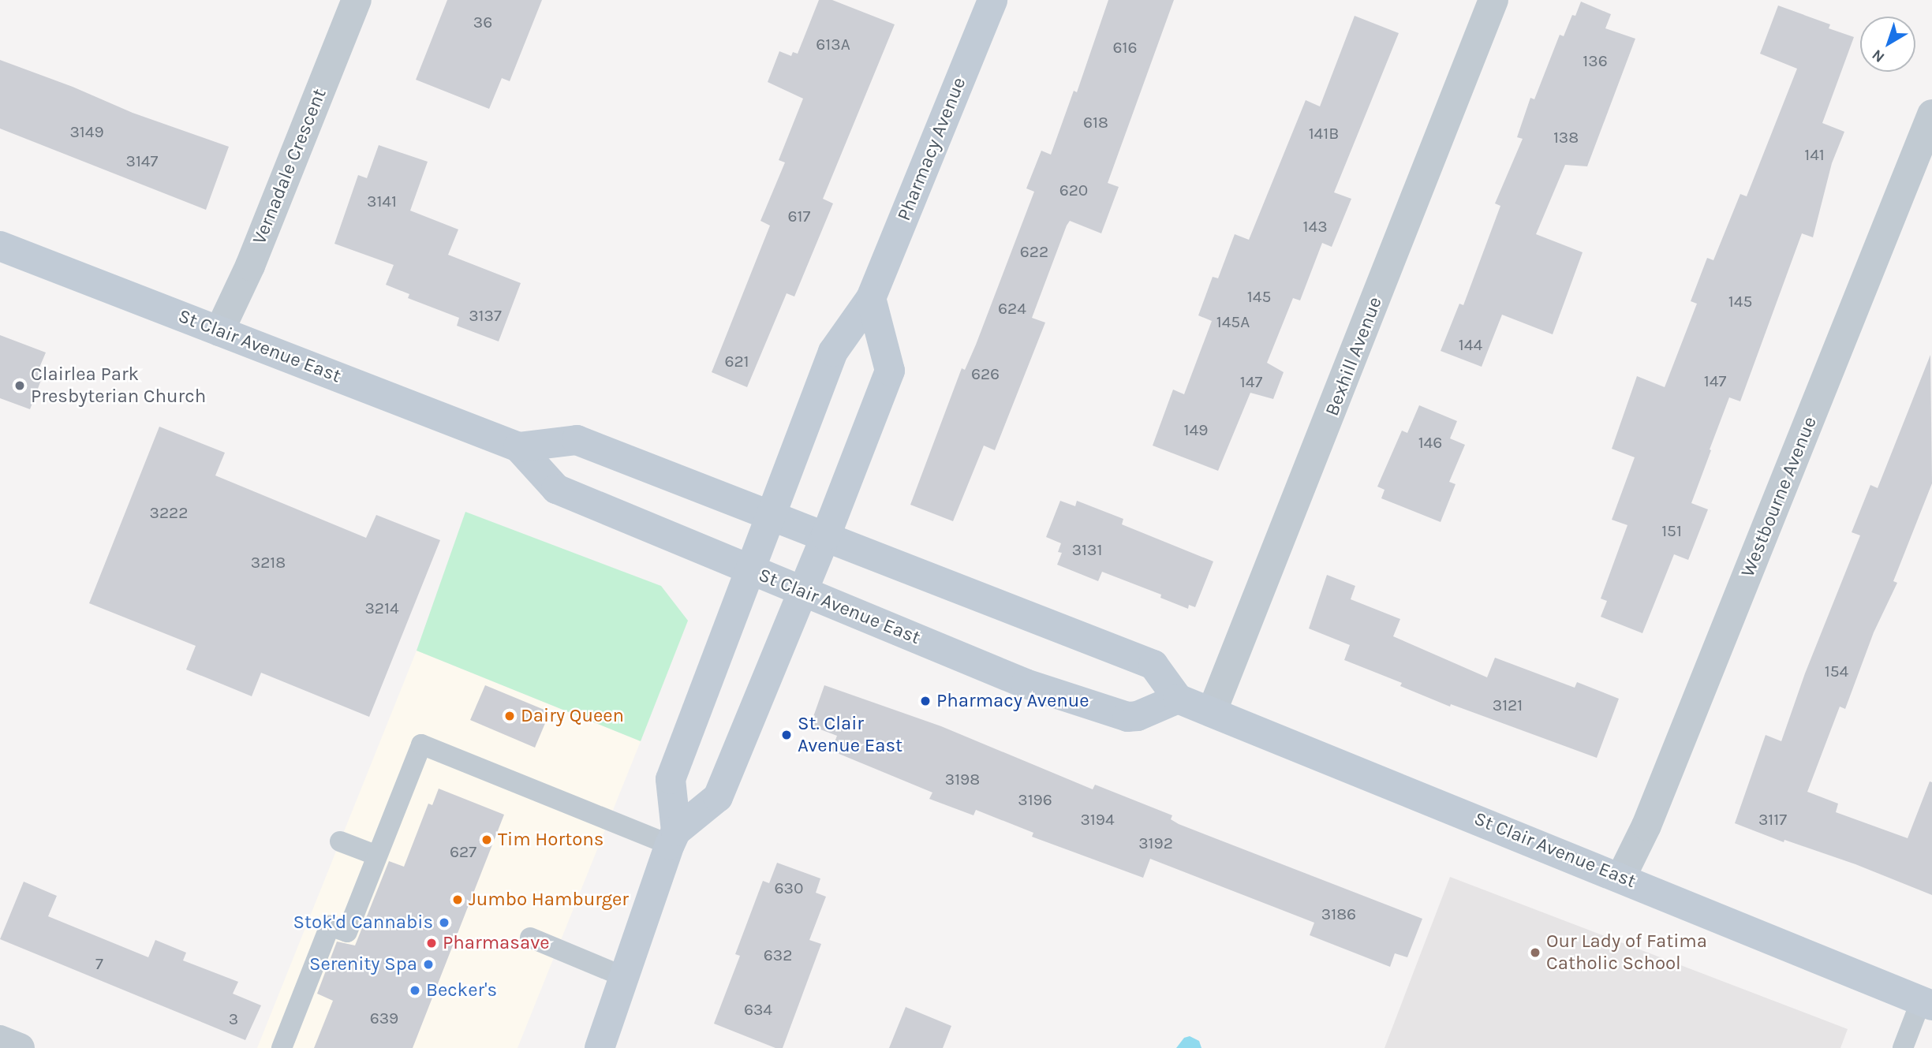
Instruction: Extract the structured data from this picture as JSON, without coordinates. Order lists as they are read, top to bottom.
{
  "streets": {
    "main road": ["Pharmacy Avenue", "St Clair Avenue East"],
    "street": ["Vernadale Crescent", "Bexhill Avenue", "Westbourne Avenue"]
  },
  "crossings": [
    ["Pharmacy Avenue", "St Clair Avenue East"],
    ["Vernadale Crescent", "St Clair Avenue East"],
    ["St Clair Avenue East", "Bexhill Avenue"],
    ["St Clair Avenue East", "Westbourne Avenue"]
  ],
  "places": [
    "Clairlea Park Presbyterian Church",
    "Pharmacy Avenue",
    "Dairy Queen",
    "St. Clair Avenue East",
    "Tim Hortons",
    "Jumbo Hamburger",
    "Stok'd Cannabis",
    "Pharmasave",
    "Our Lady of Fatima Catholic School",
    "Serenity Spa",
    "Becker's"
  ],
  "house_numbers": [
    "36",
    "613A",
    "616",
    "136",
    "618",
    "3149",
    "141B",
    "138",
    "141",
    "3147",
    "620",
    "3141",
    "617",
    "143",
    "622",
    "145",
    "145",
    "624",
    "3137",
    "145A",
    "144",
    "621",
    "626",
    "147",
    "147",
    "149",
    "146",
    "3222",
    "151",
    "3131",
    "3218",
    "3214",
    "154",
    "3121",
    "3198",
    "3196",
    "3194",
    "3117",
    "3192",
    "627",
    "630",
    "3186",
    "632",
    "7",
    "634",
    "639",
    "3"
  ],
  "north": "bottom left"
}
